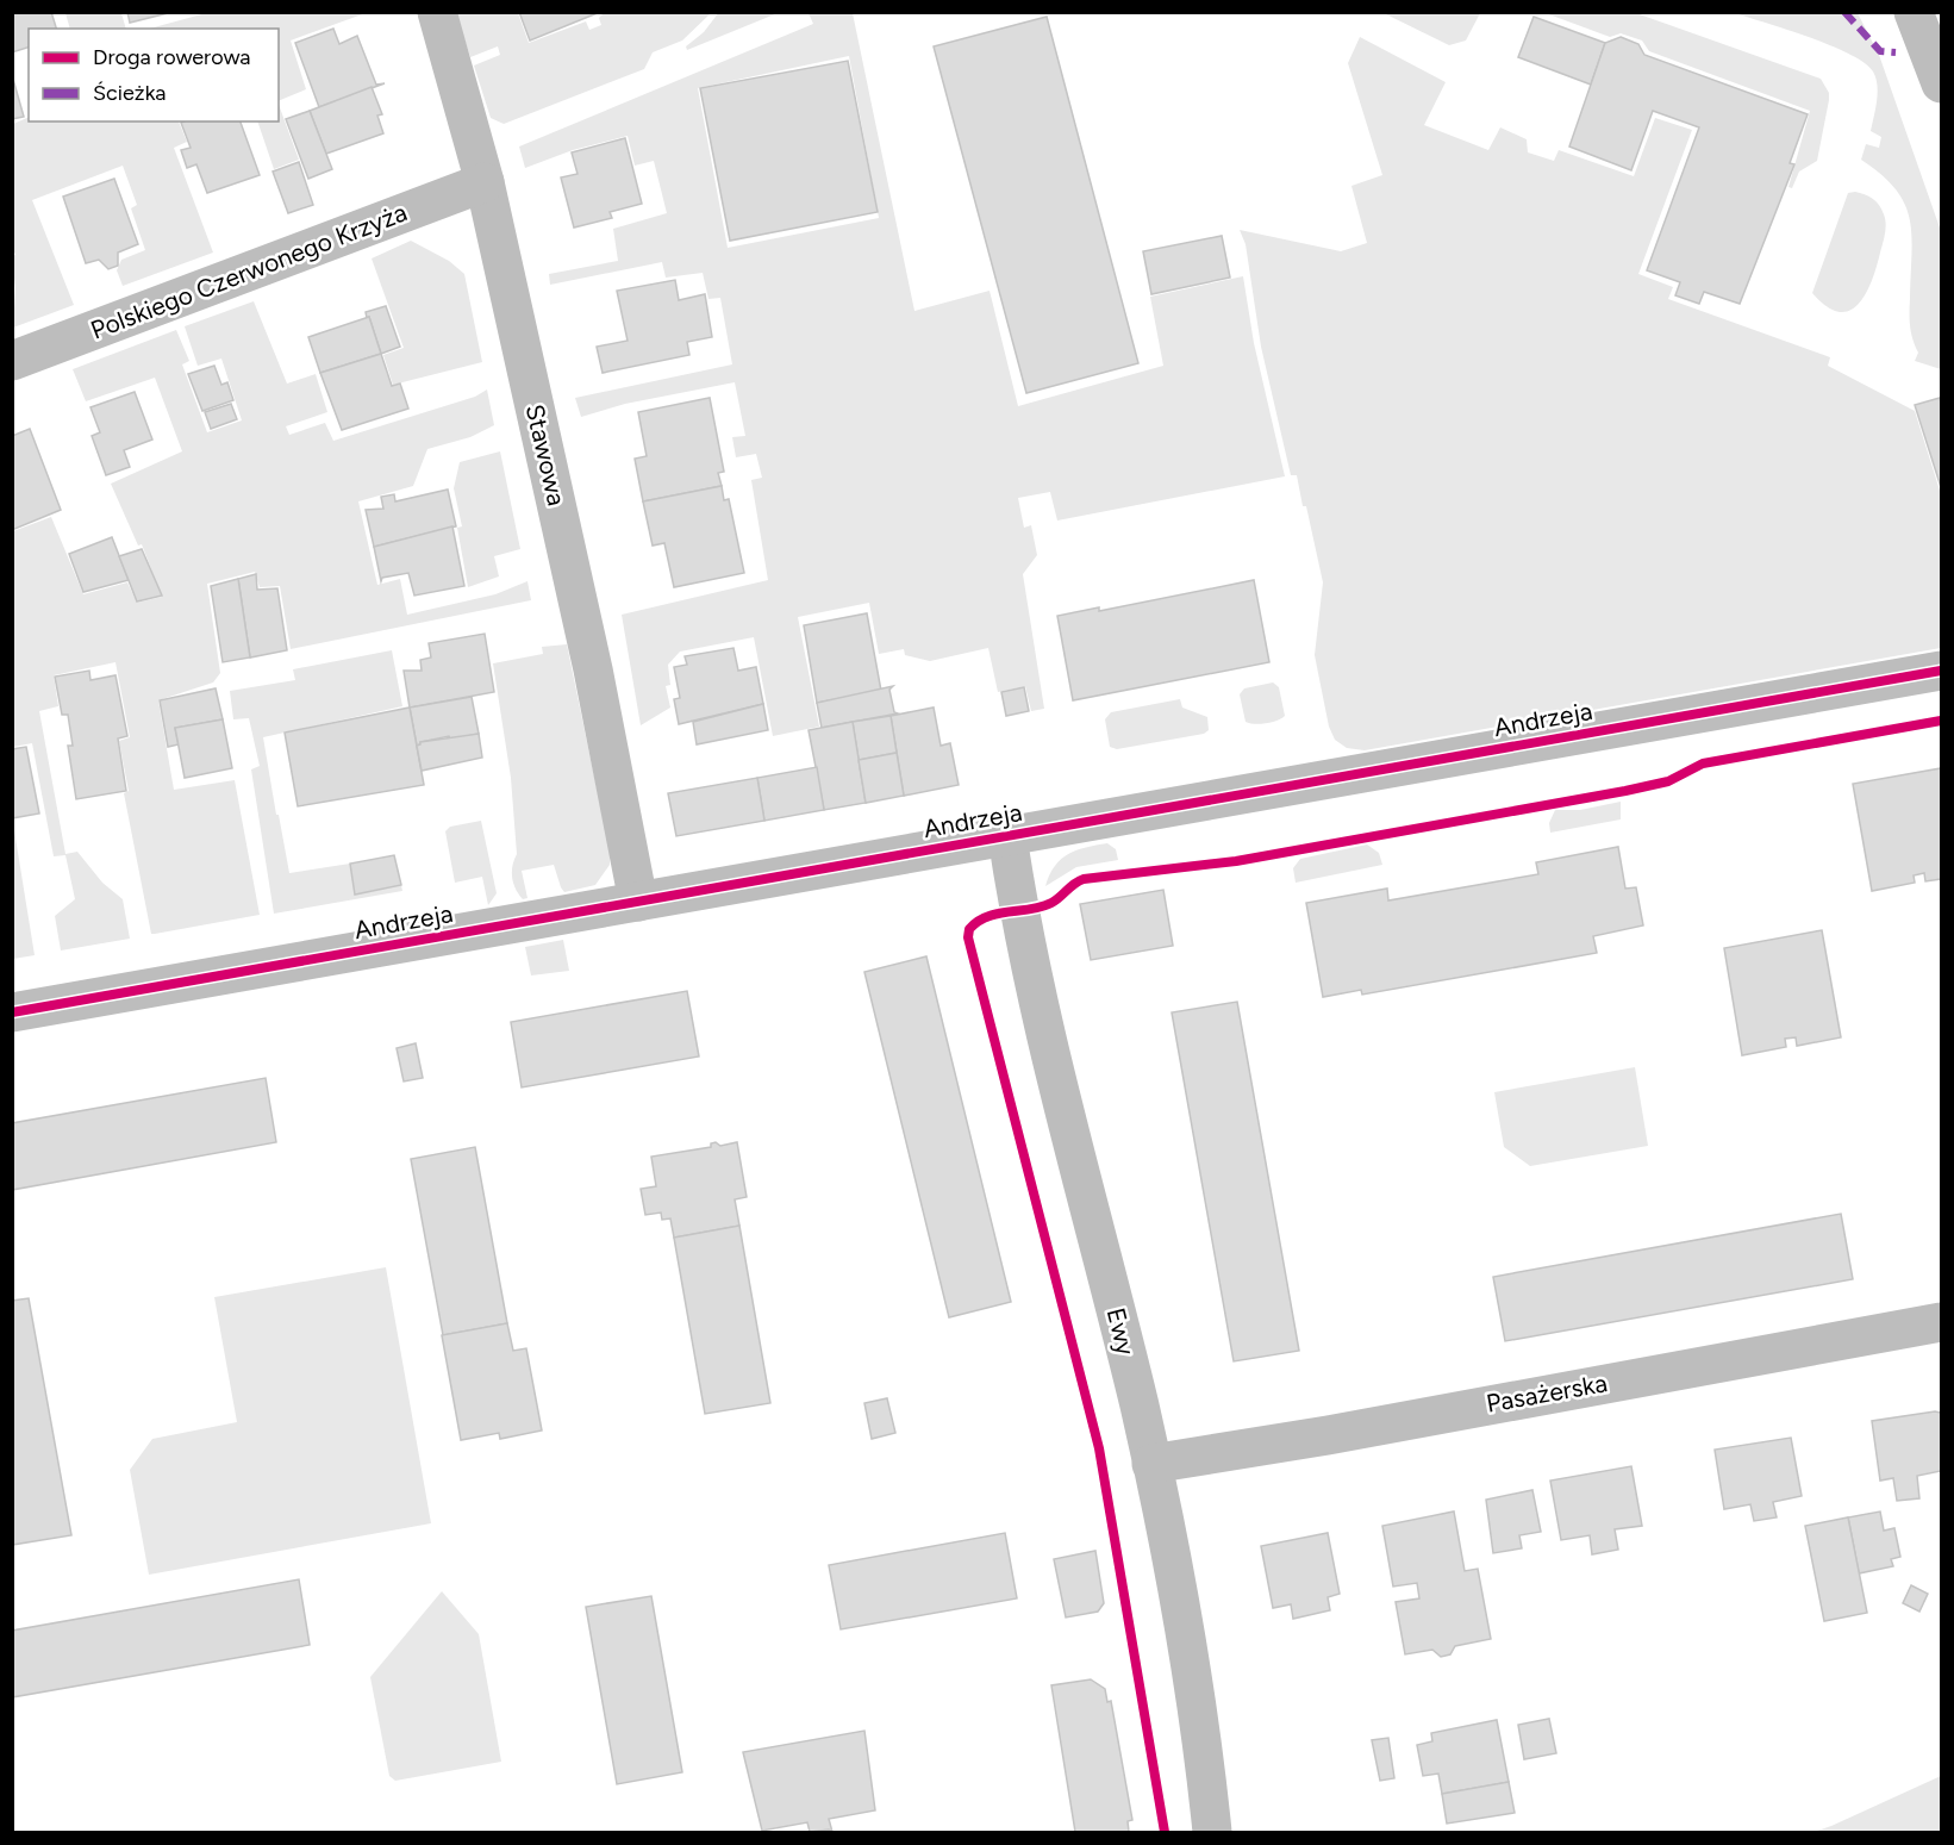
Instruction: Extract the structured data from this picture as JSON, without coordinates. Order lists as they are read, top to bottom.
{
  "streets": {
    "street": [
      "Polskiego Czerwonego Krzyża",
      "Stawowa",
      "Andrzeja",
      "Ewy",
      "Pasażerska"
    ]
  },
  "crossings": [
    ["Polskiego Czerwonego Krzyża", "Stawowa"],
    ["Stawowa", "Andrzeja"],
    ["Andrzeja", "Ewy"],
    ["Ewy", "Pasażerska"]
  ],
  "legend": ["Droga rowerowa", "Ścieżka"]
}
